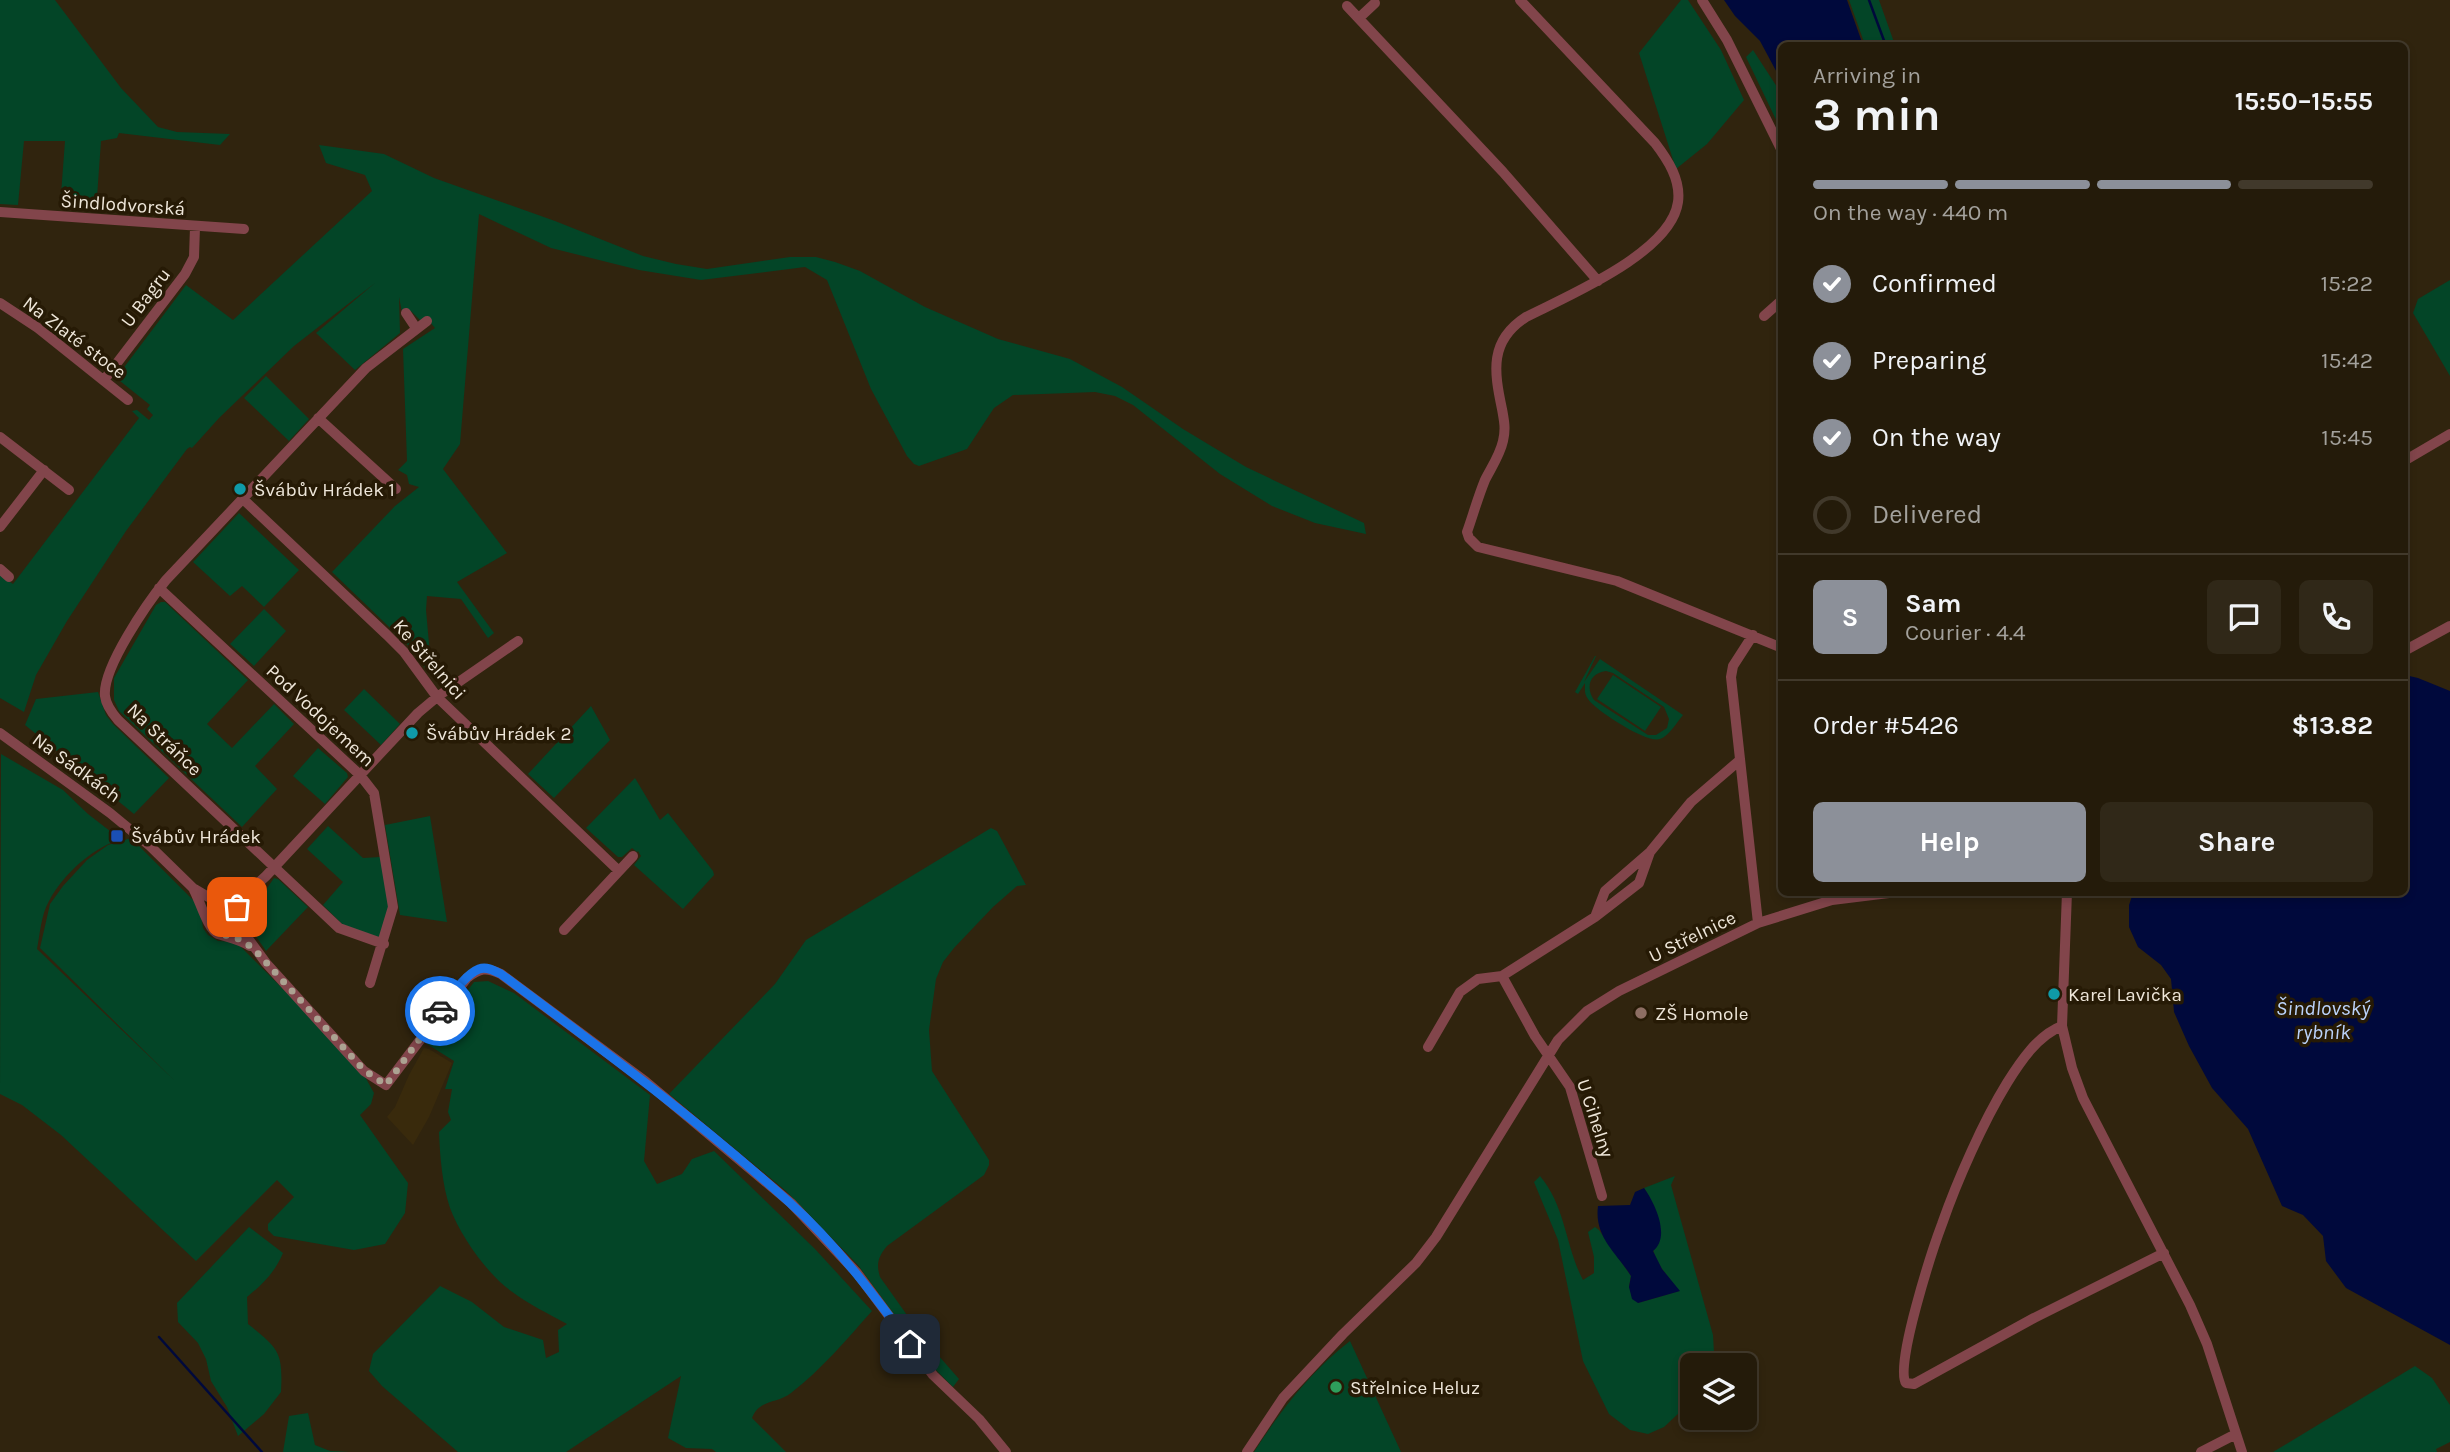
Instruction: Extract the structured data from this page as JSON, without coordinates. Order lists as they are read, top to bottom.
{
  "streets": {
    "street": [
      "Šindlodvorská",
      "U Bagru",
      "Na Zlaté stoce",
      "Ke Střelnici",
      "Pod Vodojemem",
      "Na Stráňce",
      "Na Sádkách",
      "U Střelnice",
      "U Cihelny"
    ]
  },
  "crossings": [
    ["Šindlodvorská", "U Bagru"],
    ["U Bagru", "Na Zlaté stoce"],
    ["Ke Střelnici", "Na Stráňce"],
    ["Pod Vodojemem", "Na Stráňce"],
    ["U Střelnice", "U Cihelny"]
  ],
  "water": ["Šindlovský rybník"],
  "places": {
    "other": [
      "Švábův Hrádek 1",
      "Švábův Hrádek 2",
      "Karel Lavička",
      "ZŠ Homole",
      "Střelnice Heluz"
    ],
    "transit": ["Švábův Hrádek"]
  },
  "page": {
    "heading": ["3 min", "Arriving in", "15:50–15:55"],
    "panel": [
      "Sam",
      "Courier · 4.4",
      "Order #5426",
      "$13.82"
    ],
    "bar": "On the way · 440 m",
    "list": [
      ["Confirmed", "15:22"],
      ["Preparing", "15:42"],
      ["On the way", "15:45"],
      "Delivered"
    ],
    "round": "S",
    "buttons": ["Help", "Share"]
  }
}
